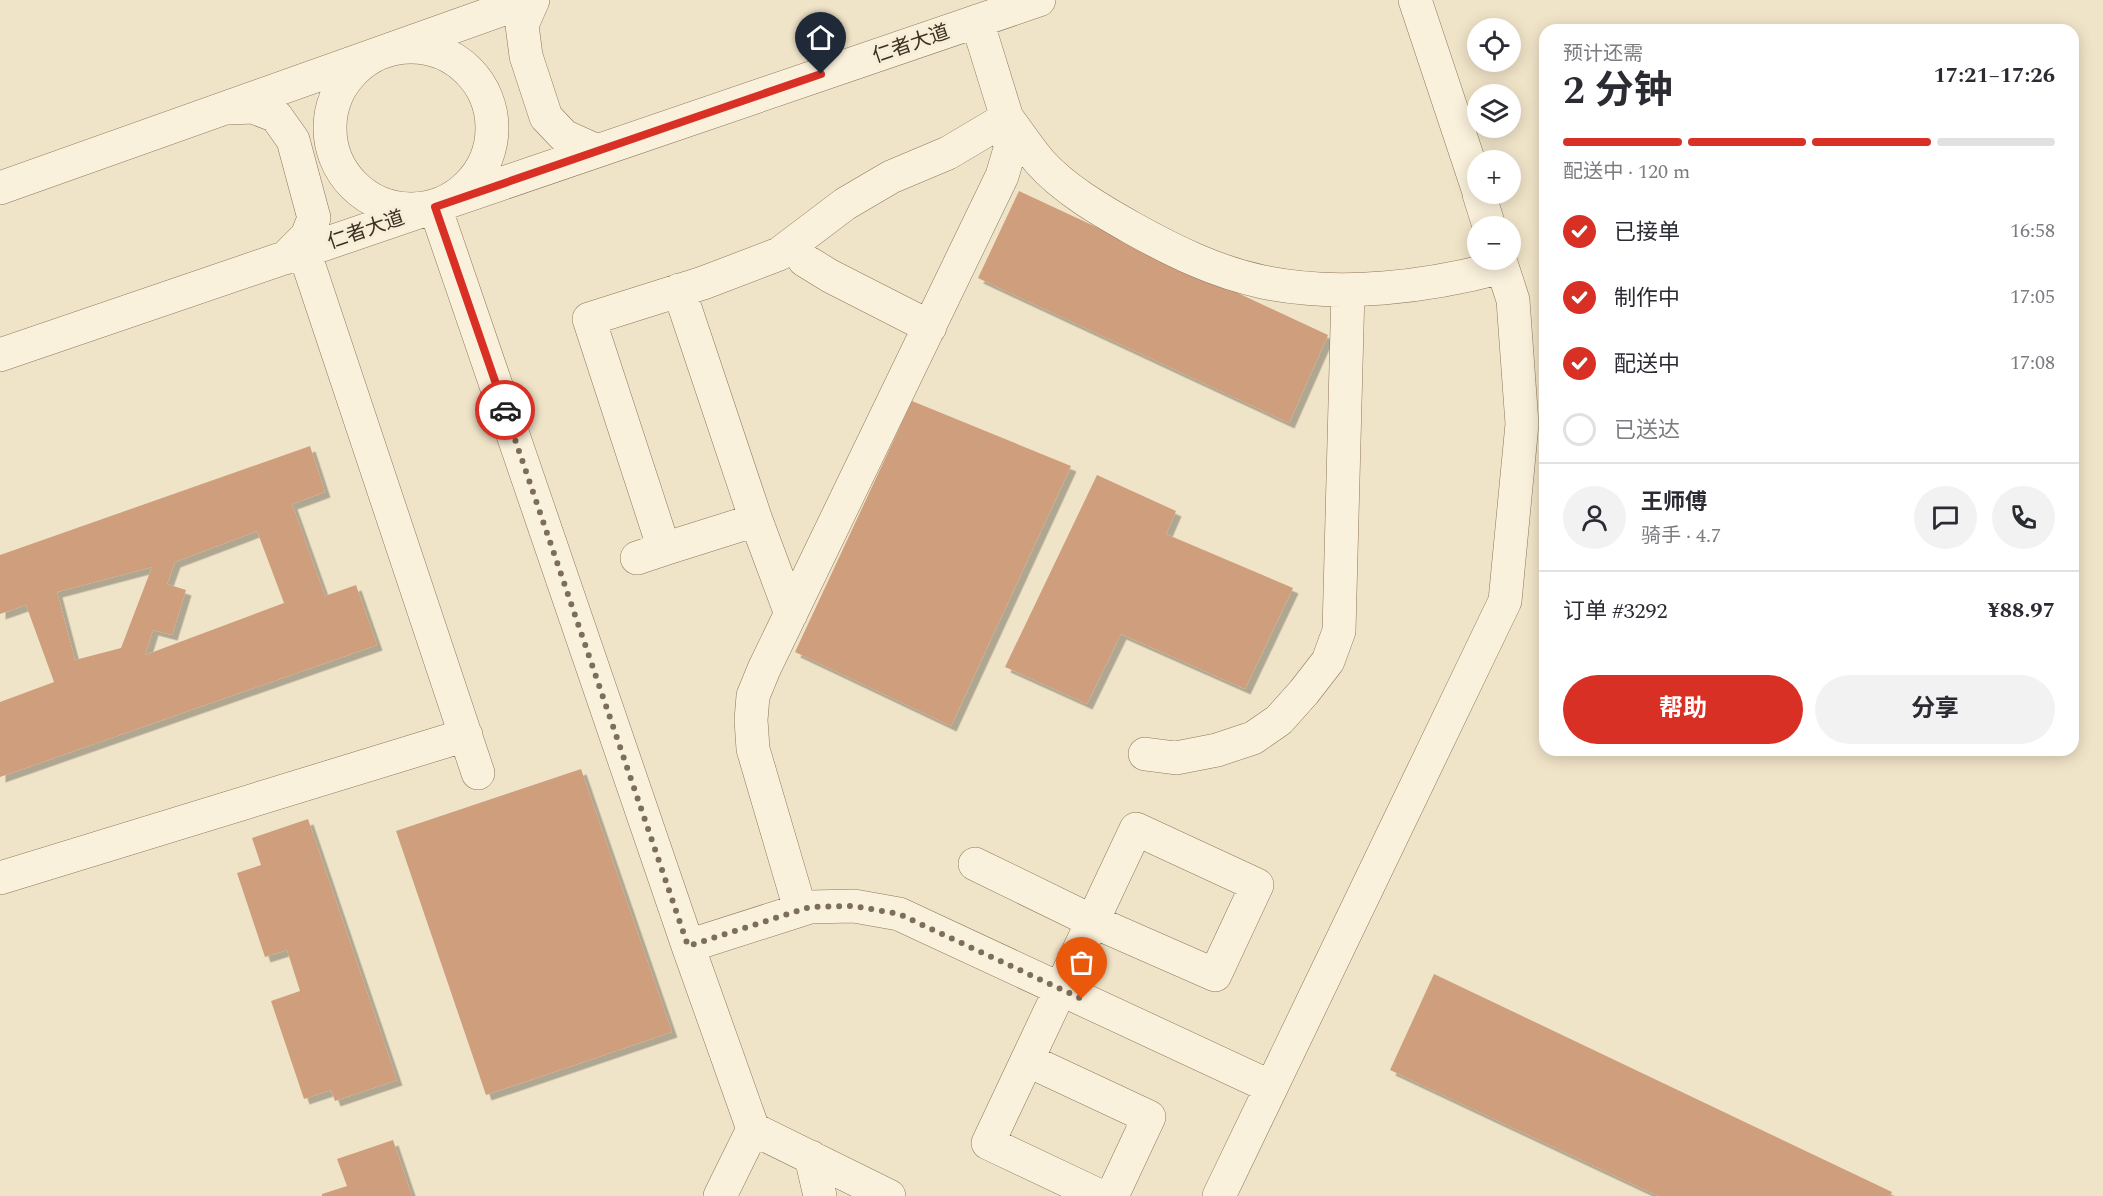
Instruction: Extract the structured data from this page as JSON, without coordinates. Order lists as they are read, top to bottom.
{
  "streets": {
    "street": ["仁者大道"]
  },
  "page": {
    "map_buttons": ["+", "−"],
    "heading": ["2 分钟", "预计还需", "17:21–17:26"],
    "panel": [
      "王师傅",
      "骑手 · 4.7",
      "订单 #3292",
      "¥88.97"
    ],
    "bar": "配送中 · 120 m",
    "list": [
      ["已接单", "16:58"],
      ["制作中", "17:05"],
      ["配送中", "17:08"],
      "已送达"
    ],
    "buttons": ["帮助", "分享"]
  }
}
